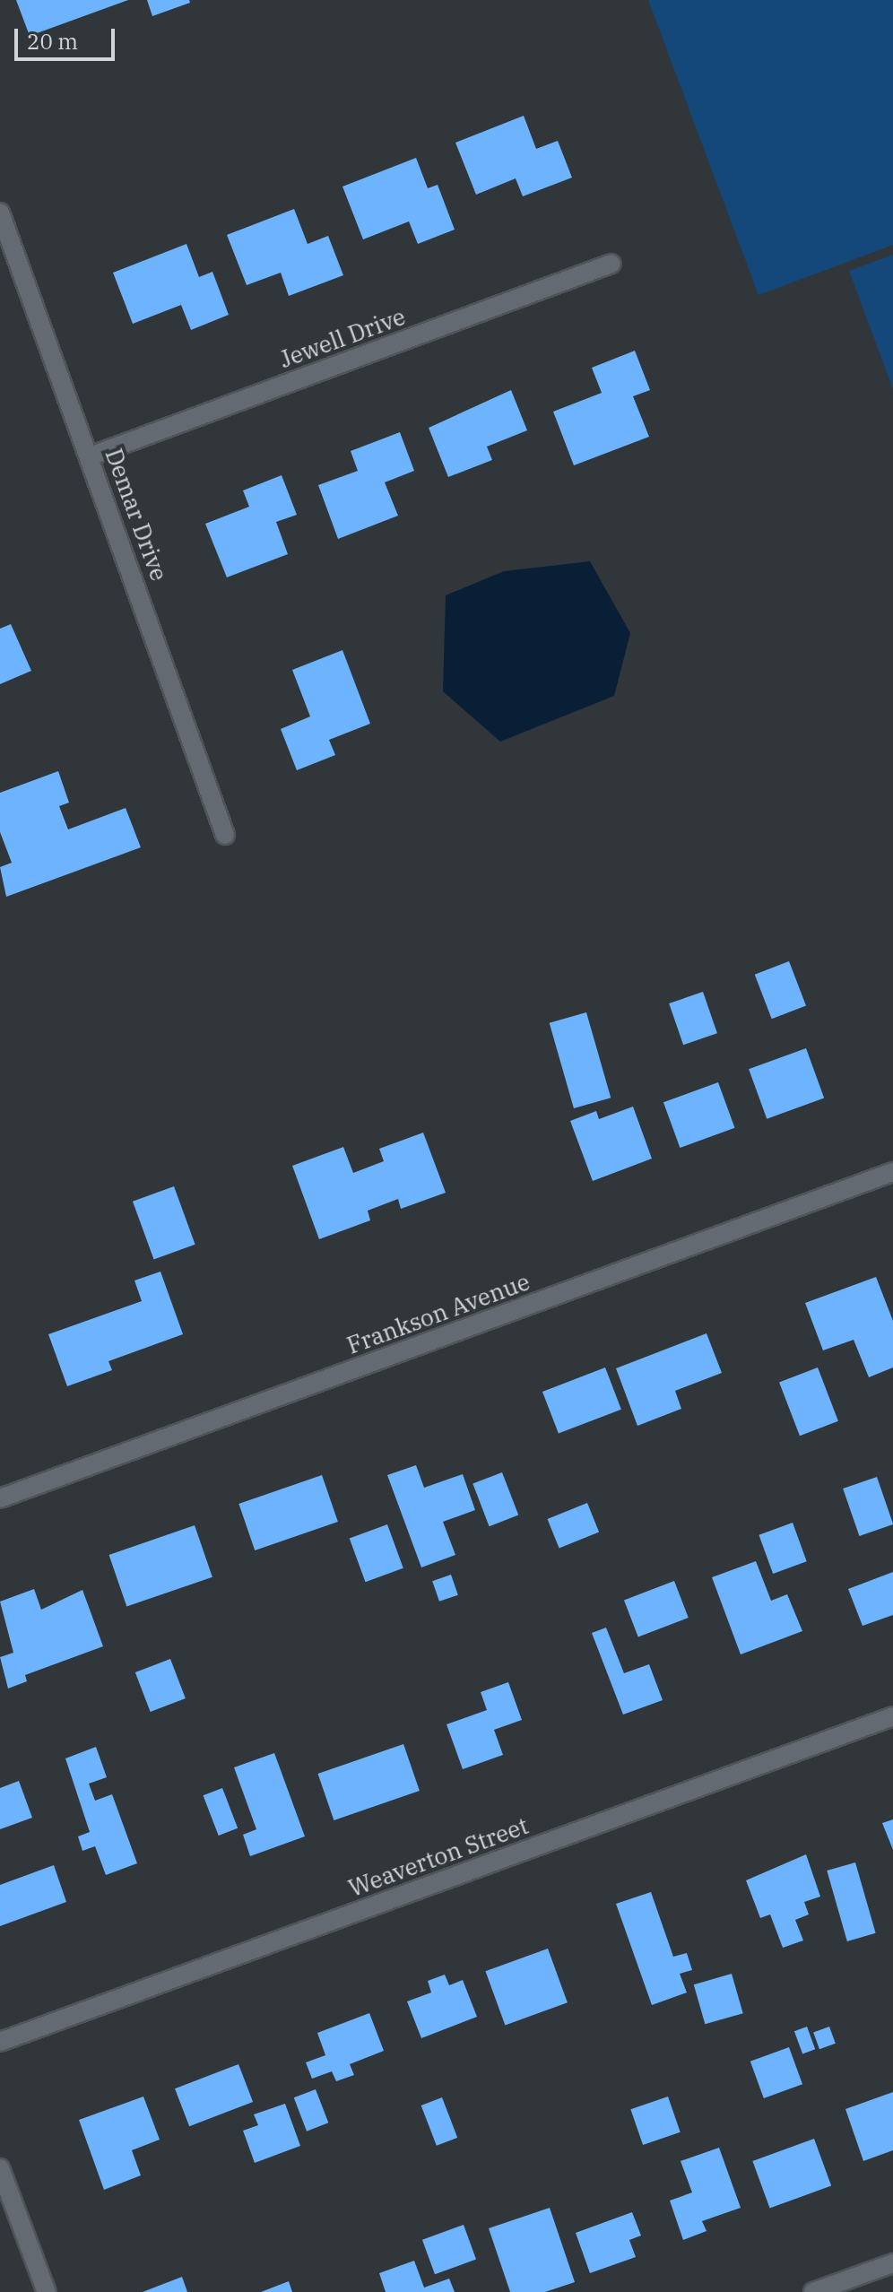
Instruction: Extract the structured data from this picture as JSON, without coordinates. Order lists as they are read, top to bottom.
{
  "streets": {
    "street": [
      "Jewell Drive",
      "Demar Drive",
      "Frankson Avenue",
      "Weaverton Street"
    ]
  },
  "crossings": [
    ["Jewell Drive", "Demar Drive"]
  ],
  "scale_bar": "20 m"
}
